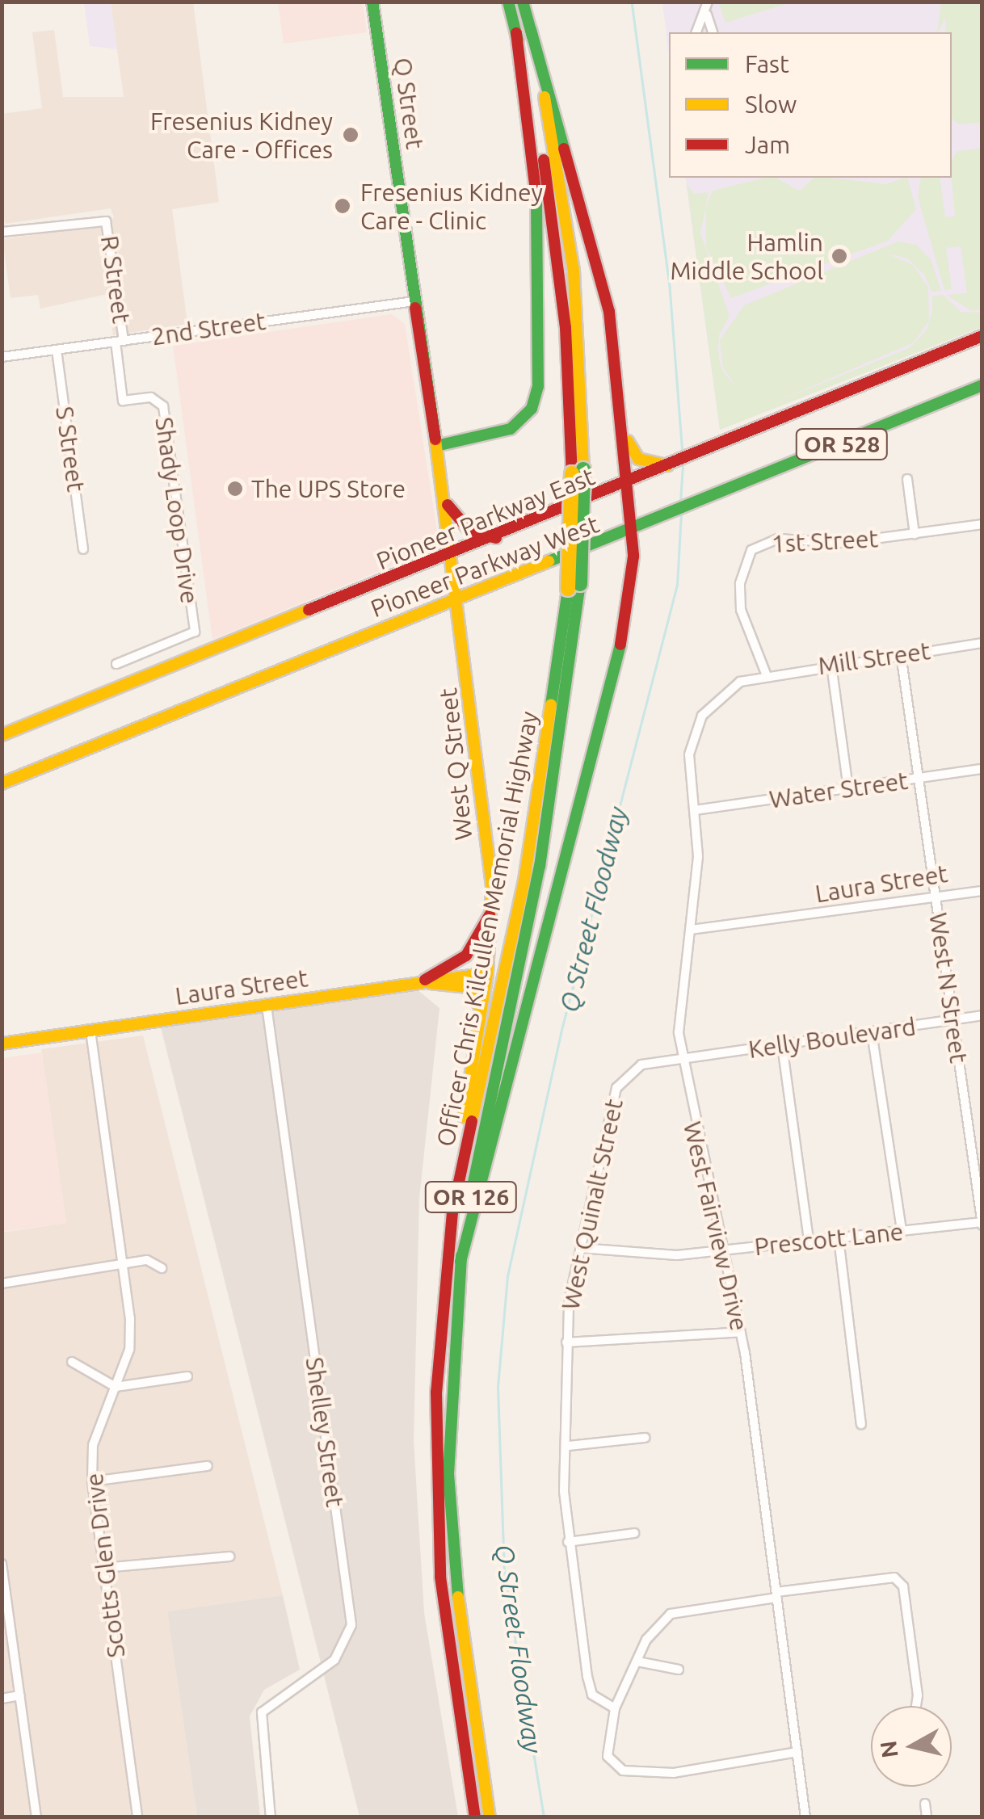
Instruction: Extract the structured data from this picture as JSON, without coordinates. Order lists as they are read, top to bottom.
{
  "streets": {
    "main road": [
      "Q Street",
      "OR 528",
      "Pioneer Parkway East",
      "Pioneer Parkway West",
      "West Q Street",
      "Laura Street",
      "Officer Chris Kilcullen Memorial Highway",
      "OR 126"
    ],
    "street": [
      "R Street",
      "2nd Street",
      "S Street",
      "Shady Loop Drive",
      "1st Street",
      "Mill Street",
      "Water Street",
      "West N Street",
      "Kelly Boulevard",
      "West Quinalt Street",
      "West Fairview Drive",
      "Prescott Lane",
      "Shelley Street",
      "Scotts Glen Drive"
    ]
  },
  "crossings": [
    ["Q Street", "2nd Street"],
    ["Q Street", "Pioneer Parkway East"],
    ["Q Street", "Pioneer Parkway West"],
    ["Q Street", "West Q Street"],
    ["R Street", "2nd Street"],
    ["R Street", "Shady Loop Drive"],
    ["2nd Street", "S Street"],
    ["2nd Street", "Shady Loop Drive"],
    ["1st Street", "Mill Street"],
    ["1st Street", "West Fairview Drive"],
    ["Pioneer Parkway West", "West Q Street"],
    ["Mill Street", "West N Street"],
    ["Mill Street", "West Fairview Drive"],
    ["West Q Street", "Laura Street"],
    ["West Q Street", "Officer Chris Kilcullen Memorial Highway"],
    ["Water Street", "West N Street"],
    ["Water Street", "West Fairview Drive"],
    ["Laura Street", "West N Street"],
    ["Laura Street", "West Fairview Drive"],
    ["Laura Street", "Shelley Street"],
    ["Laura Street", "Scotts Glen Drive"],
    ["West N Street", "Kelly Boulevard"],
    ["West N Street", "Prescott Lane"],
    ["Kelly Boulevard", "West Quinalt Street"],
    ["Kelly Boulevard", "West Fairview Drive"],
    ["West Quinalt Street", "West Fairview Drive"],
    ["West Quinalt Street", "Prescott Lane"],
    ["West Fairview Drive", "Prescott Lane"]
  ],
  "water": ["Q Street Floodway"],
  "places": [
    "Fresenius Kidney Care - Offices",
    "Fresenius Kidney Care - Clinic",
    "Hamlin Middle School",
    "The UPS Store"
  ],
  "legend": ["Fast", "Slow", "Jam"],
  "north": "left"
}
